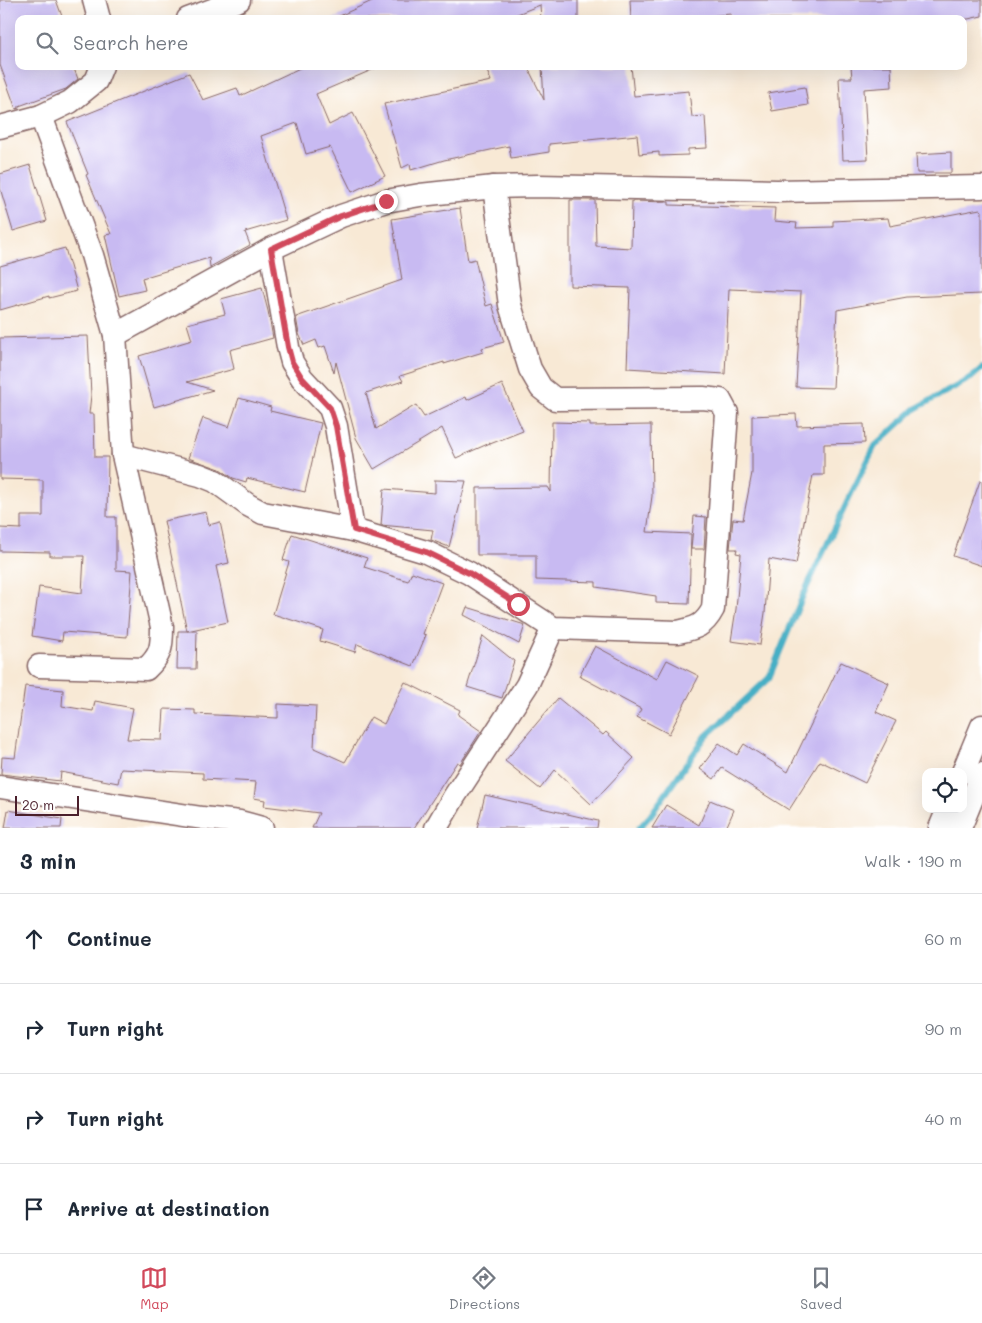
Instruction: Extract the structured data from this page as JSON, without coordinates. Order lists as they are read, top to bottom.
{
  "scale_bar": "20 m",
  "page": {
    "search": "Search here",
    "scale": "20 m",
    "heading": ["3 min", "Walk · 190 m"],
    "list": [
      ["Continue", "60 m"],
      ["Turn right", "90 m"],
      ["Turn right", "40 m"],
      "Arrive at destination"
    ],
    "nav": ["Map", "Directions", "Saved"]
  }
}
